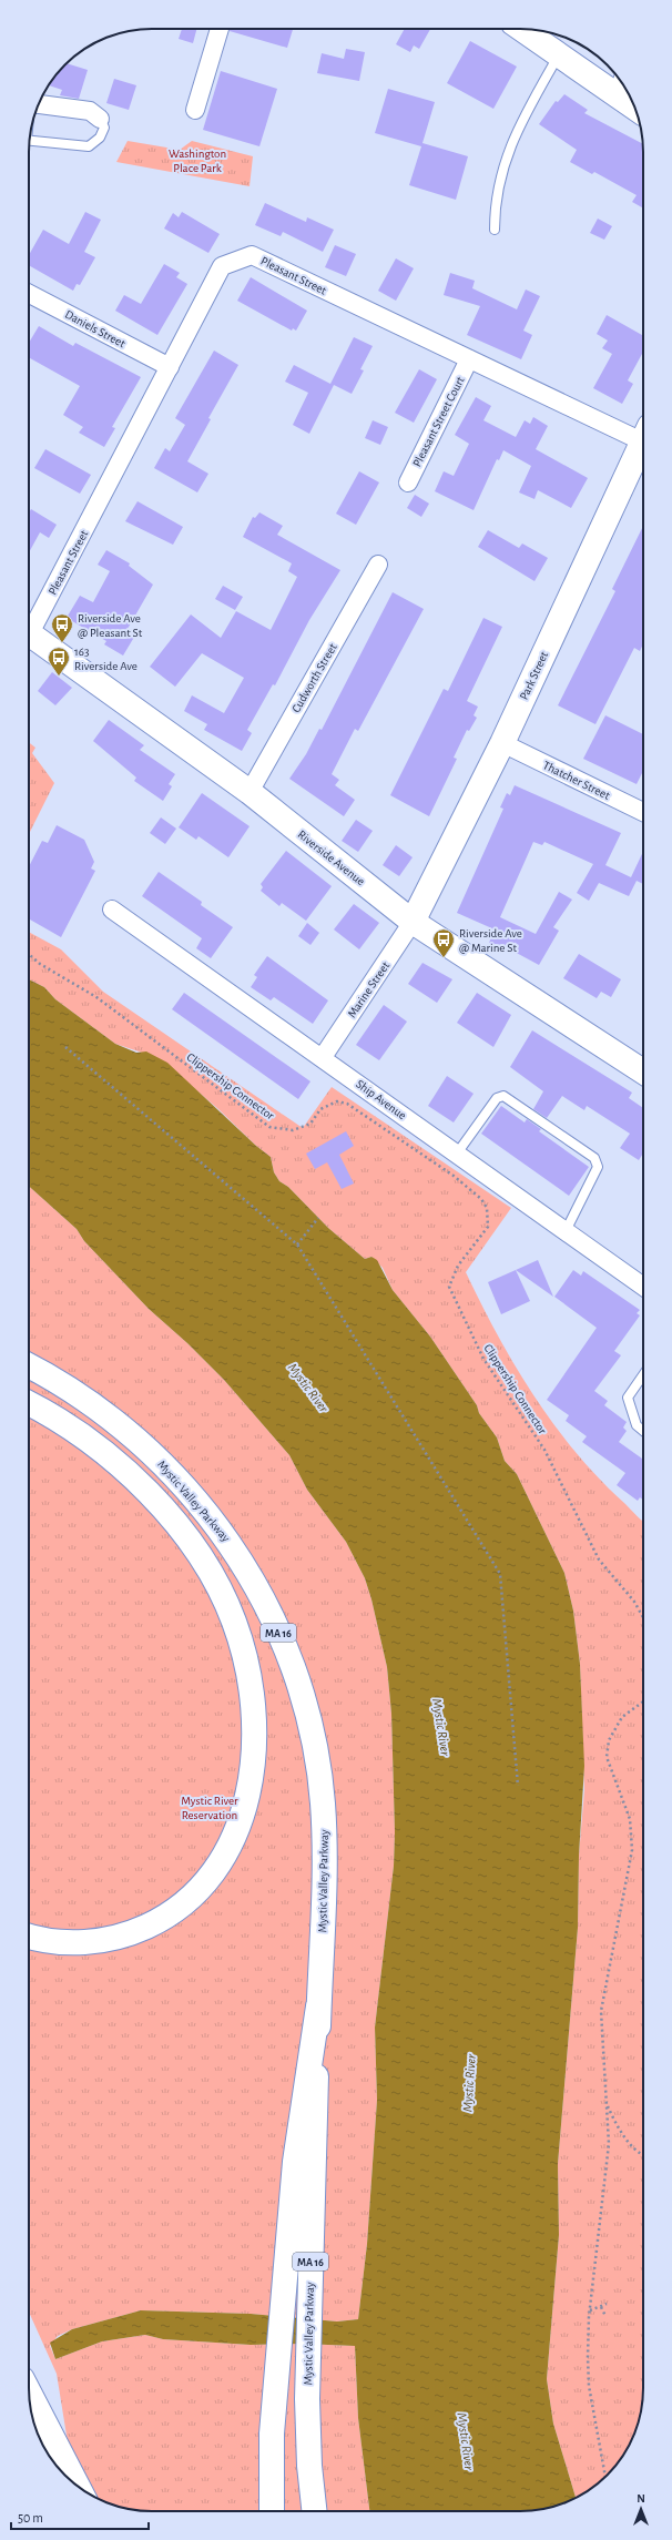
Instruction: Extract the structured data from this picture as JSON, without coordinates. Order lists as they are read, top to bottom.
{
  "streets": {
    "main road": [
      "Park Street",
      "Riverside Avenue",
      "Mystic Valley Parkway",
      "MA 16"
    ],
    "street": [
      "Pleasant Street",
      "Daniels Street",
      "Pleasant Street Court",
      "Cudworth Street",
      "Thatcher Street",
      "Marine Street",
      "Ship Avenue"
    ],
    "path": ["Clippership Connector"]
  },
  "crossings": [
    ["Pleasant Street", "Daniels Street"],
    ["Pleasant Street", "Pleasant Street Court"],
    ["Park Street", "Thatcher Street"],
    ["Park Street", "Riverside Avenue"],
    ["Park Street", "Marine Street"],
    ["Cudworth Street", "Riverside Avenue"],
    ["Riverside Avenue", "Marine Street"],
    ["Marine Street", "Ship Avenue"]
  ],
  "water": ["Mystic River"],
  "parks": ["Washington Place Park", "Mystic River Reservation"],
  "places": {
    "bus stop": ["Riverside Ave @ Pleasant St", "163 Riverside Ave", "Riverside Ave @ Marine St"]
  },
  "scale_bar": "50 m",
  "north": "top"
}
